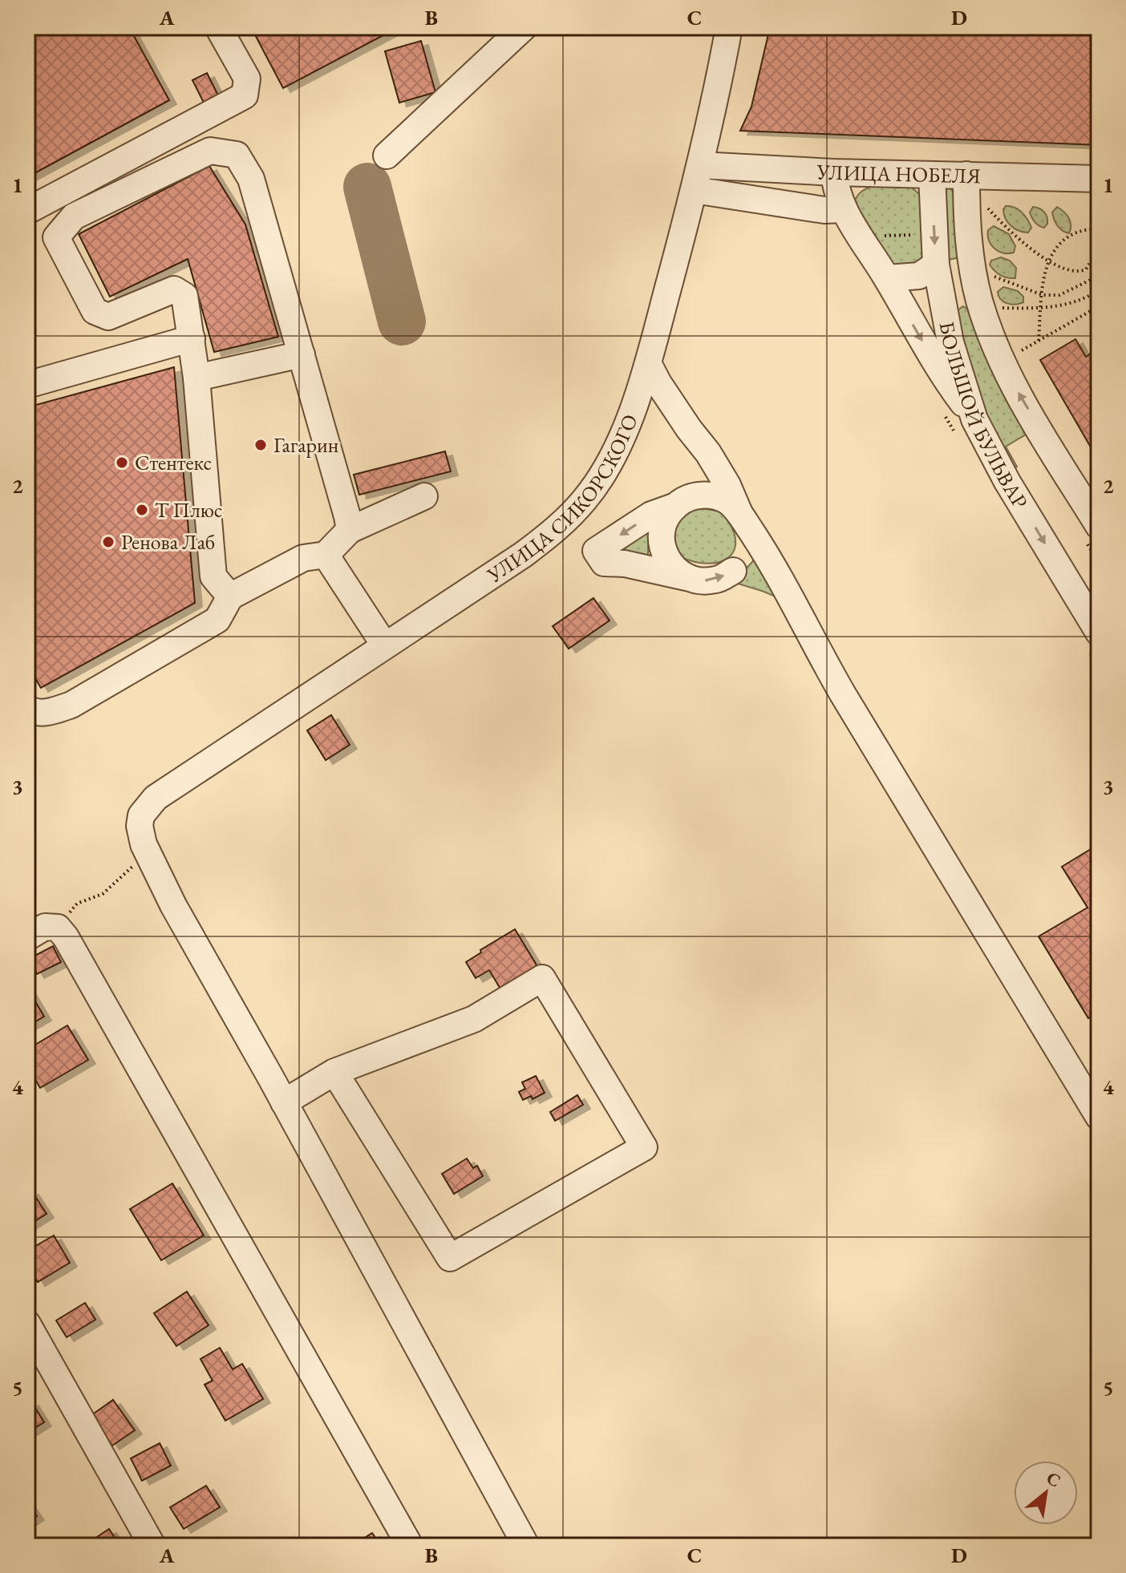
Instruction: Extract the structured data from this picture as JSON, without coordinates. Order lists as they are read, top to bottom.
{
  "streets": {
    "street": ["УЛИЦА НОБЕЛЯ", "БОЛЬШОЙ БУЛЬВАР", "УЛИЦА СИКОРСКОГО"]
  },
  "crossings": [
    ["УЛИЦА НОБЕЛЯ", "БОЛЬШОЙ БУЛЬВАР"],
    ["УЛИЦА НОБЕЛЯ", "УЛИЦА СИКОРСКОГО"]
  ],
  "places": [
    "Гагарин",
    "Стентекс",
    "Т Плюс",
    "Ренова Лаб"
  ],
  "north": "top right",
  "grid": {
    "columns": [
      "A",
      "B",
      "C",
      "D"
    ],
    "rows": [
      "1",
      "2",
      "3",
      "4",
      "5"
    ]
  }
}
